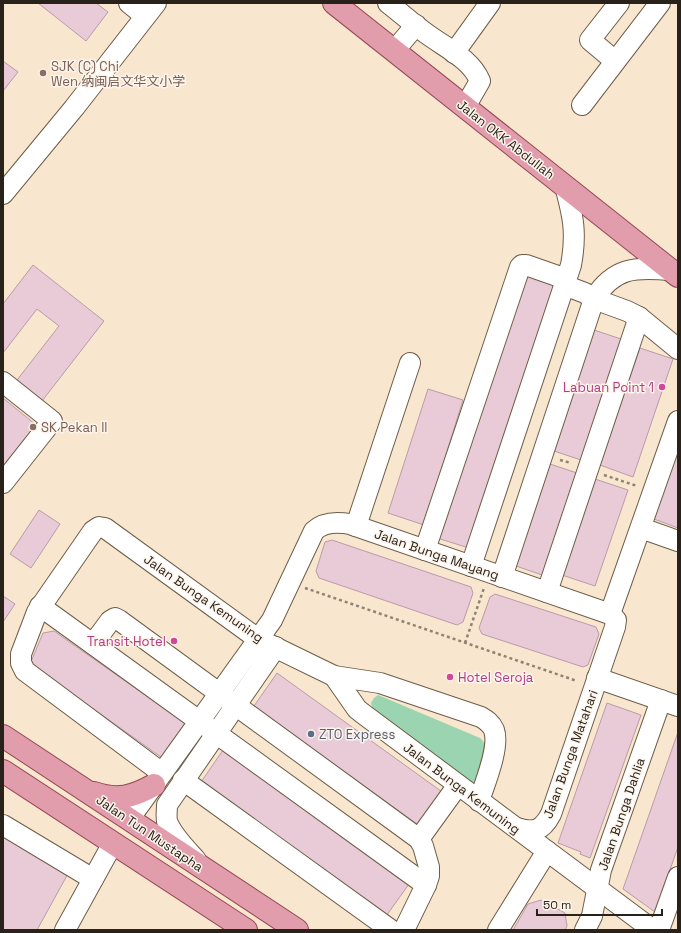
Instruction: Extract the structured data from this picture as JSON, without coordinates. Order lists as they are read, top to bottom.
{
  "streets": {
    "main road": ["Jalan OKK Abdullah", "Jalan Tun Mustapha"],
    "street": [
      "Jalan Bunga Mayang",
      "Jalan Bunga Kemuning",
      "Jalan Bunga Matahari",
      "Jalan Bunga Dahlia"
    ]
  },
  "crossings": [
    ["Jalan Bunga Mayang", "Jalan Bunga Kemuning"],
    ["Jalan Bunga Mayang", "Jalan Tun Mustapha"],
    ["Jalan Bunga Kemuning", "Jalan Bunga Matahari"],
    ["Jalan Bunga Kemuning", "Jalan Bunga Dahlia"]
  ],
  "places": [
    "SJK (C) Chi Wen 纳闽启文华文小学",
    "Labuan Point 1",
    "SK Pekan II",
    "Transit Hotel",
    "Hotel Seroja",
    "ZTO Express"
  ],
  "scale_bar": "50 m"
}
